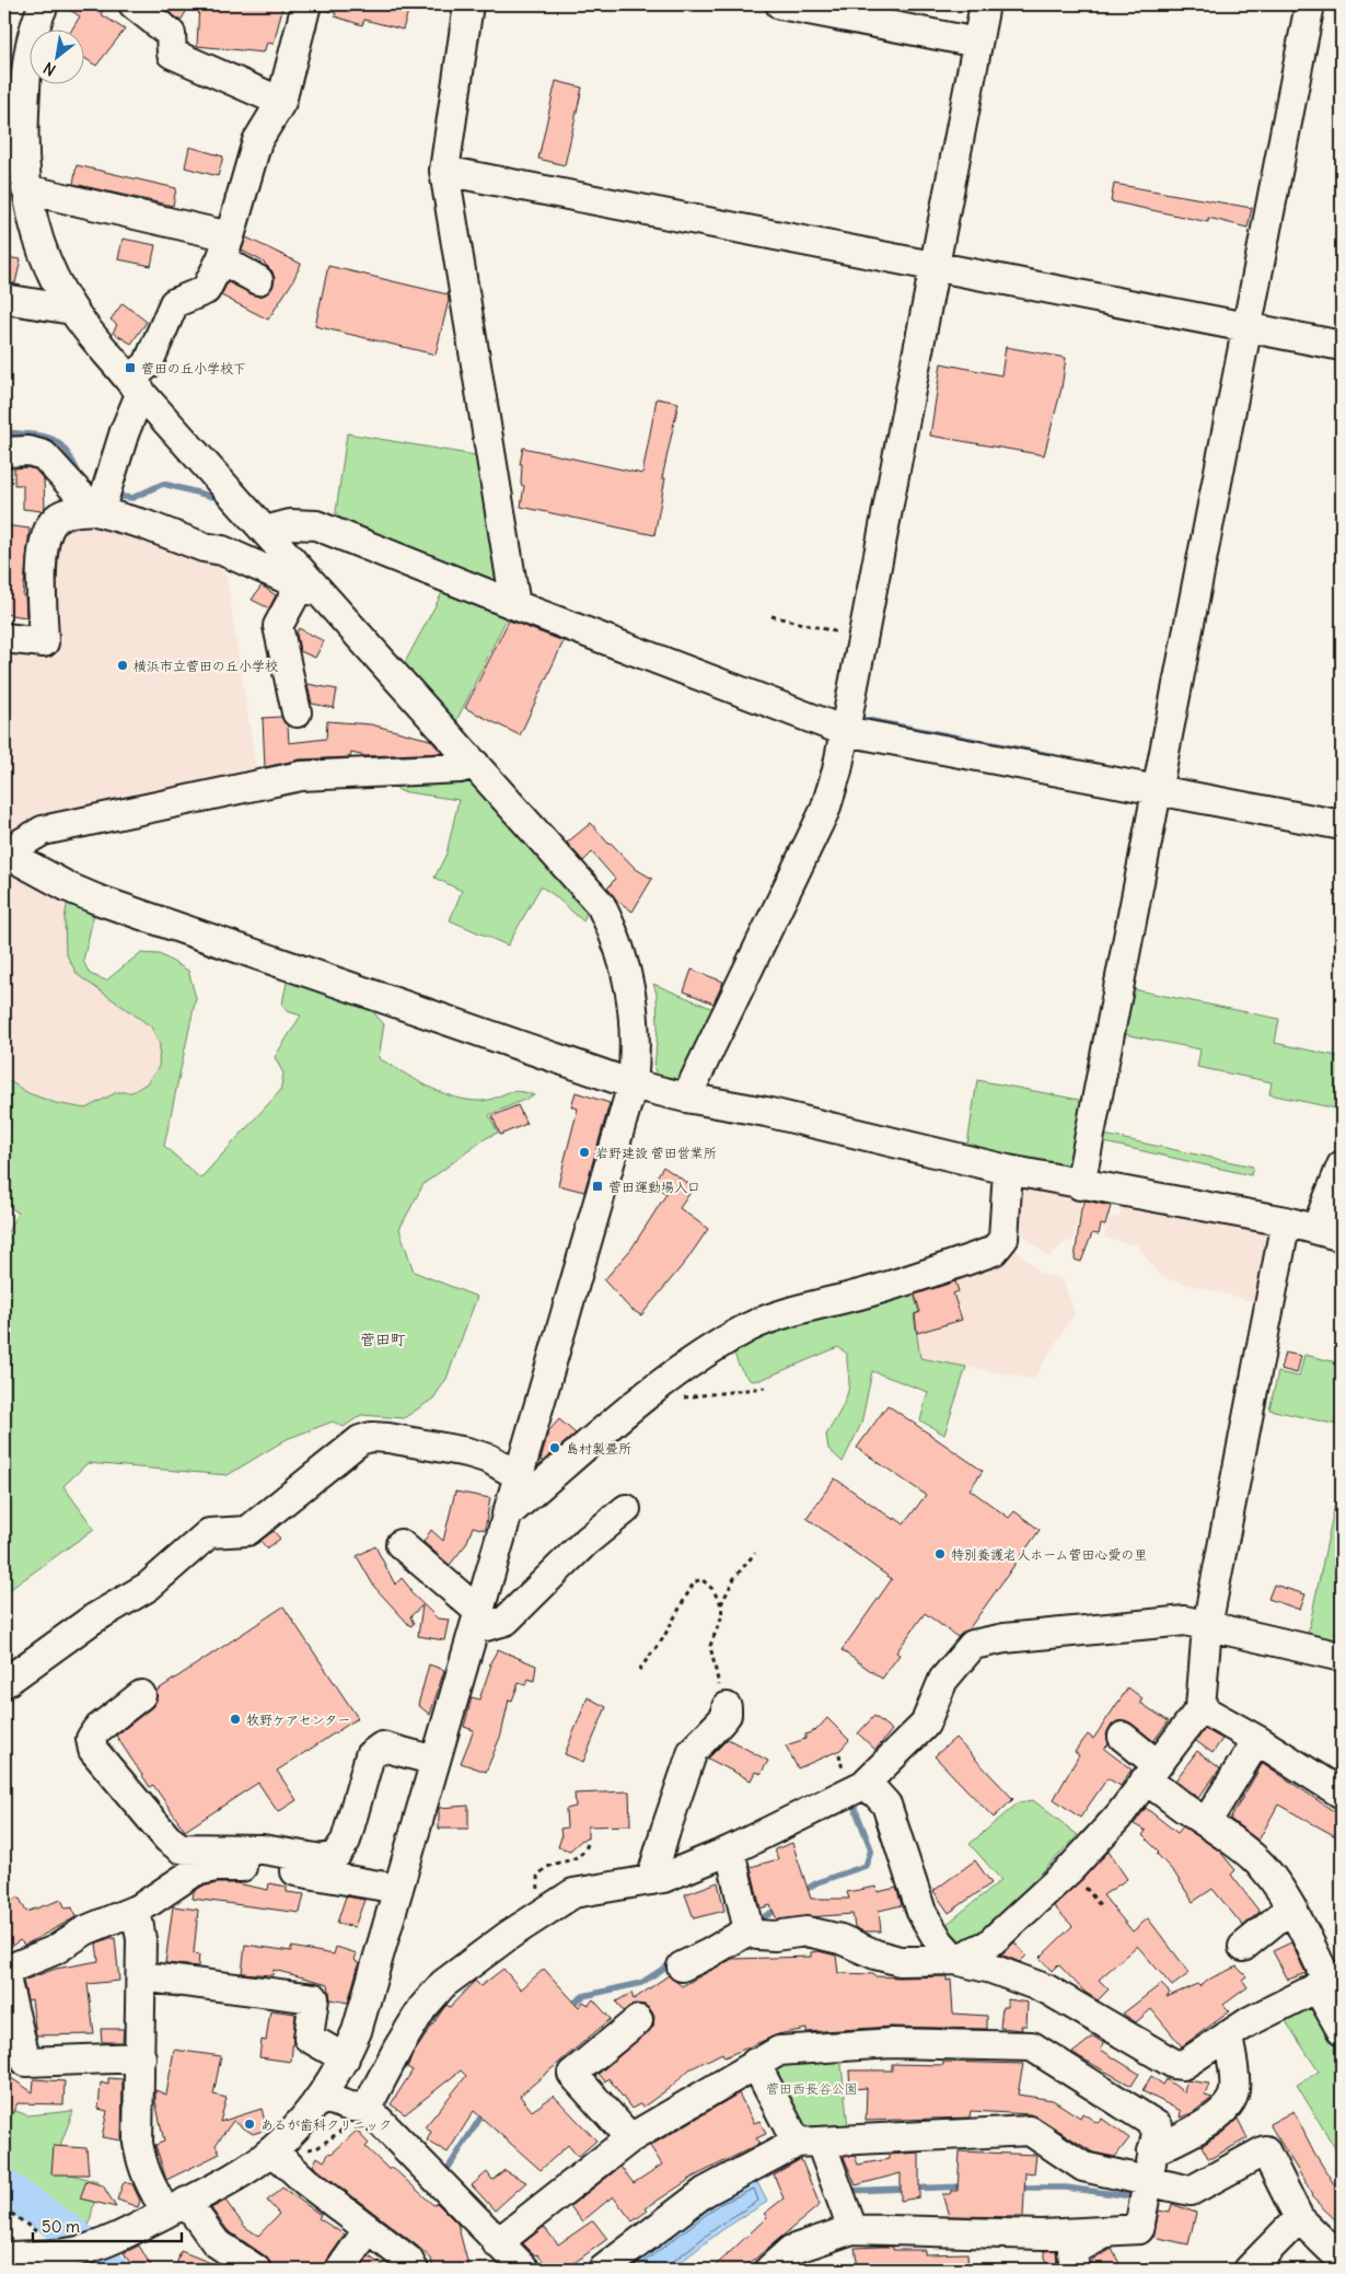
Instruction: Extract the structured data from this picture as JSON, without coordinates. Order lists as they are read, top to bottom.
{
  "districts": ["菅田町"],
  "parks": ["菅田西長谷公園"],
  "places": {
    "transit": ["菅田の丘小学校下", "菅田運動場入口"],
    "other": [
      "横浜市立菅田の丘小学校",
      "岩野建設 菅田営業所",
      "島村製畳所",
      "特別養護老人ホーム菅田心愛の里",
      "牧野ケアセンター",
      "あるが歯科クリニック"
    ]
  },
  "scale_bar": "50 m",
  "north": "bottom left"
}
